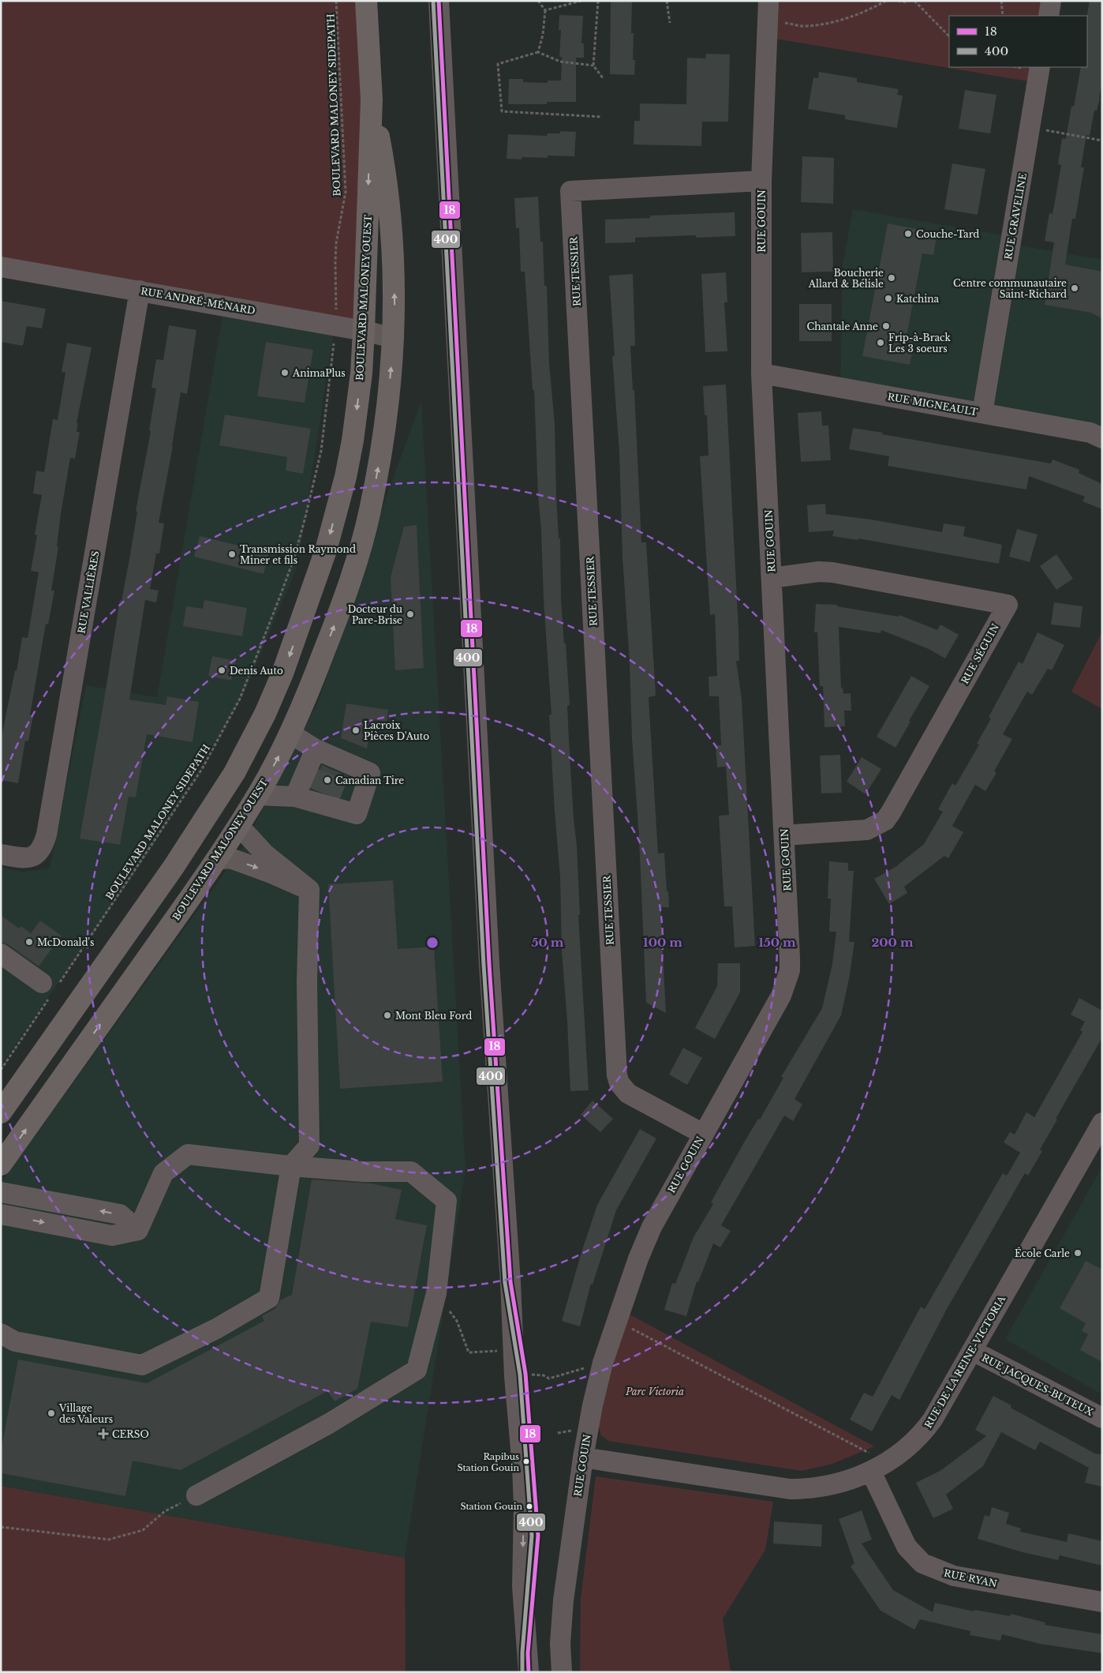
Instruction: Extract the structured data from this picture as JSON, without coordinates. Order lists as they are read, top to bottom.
{
  "streets": {
    "main road": ["BOULEVARD MALONEY OUEST"],
    "street": [
      "RUE GRAVELINE",
      "RUE GOUIN",
      "RUE TESSIER",
      "RUE ANDRÉ-MÉNARD",
      "RUE MIGNEAULT",
      "RUE VALLIÈRES",
      "RUE SÉGUIN",
      "RUE DE LA REINE-VICTORIA",
      "RUE JACQUES-BUTEUX",
      "RUE RYAN"
    ],
    "path": ["BOULEVARD MALONEY SIDEPATH"]
  },
  "crossings": [
    ["BOULEVARD MALONEY SIDEPATH", "RUE ANDRÉ-MÉNARD"],
    ["RUE GRAVELINE", "RUE MIGNEAULT"],
    ["RUE GOUIN", "RUE TESSIER"],
    ["RUE GOUIN", "RUE MIGNEAULT"],
    ["RUE GOUIN", "RUE SÉGUIN"],
    ["RUE GOUIN", "RUE DE LA REINE-VICTORIA"],
    ["BOULEVARD MALONEY OUEST", "RUE ANDRÉ-MÉNARD"],
    ["RUE ANDRÉ-MÉNARD", "RUE VALLIÈRES"],
    ["RUE DE LA REINE-VICTORIA", "RUE JACQUES-BUTEUX"],
    ["RUE DE LA REINE-VICTORIA", "RUE RYAN"]
  ],
  "parks": ["Parc Victoria"],
  "places": {
    "other": [
      "Couche-Tard",
      "Boucherie Allard & Bélisle",
      "Centre communautaire Saint-Richard",
      "Katchina",
      "Chantale Anne",
      "Frip-à-Brack Les 3 soeurs",
      "AnimaPlus",
      "Transmission Raymond Miner et fils",
      "Docteur du Pare-Brise",
      "Denis Auto",
      "Lacroix Pièces D'Auto",
      "Canadian Tire",
      "McDonald's",
      "Mont Bleu Ford",
      "École Carle",
      "Village des Valeurs",
      "Rapibus Station Gouin",
      "Station Gouin"
    ],
    "health": ["CERSO"]
  },
  "lines": ["transit line 18", "transit line 400"],
  "legend": ["18", "400"],
  "rings": [
    "50 m",
    "100 m",
    "150 m",
    "200 m"
  ]
}
